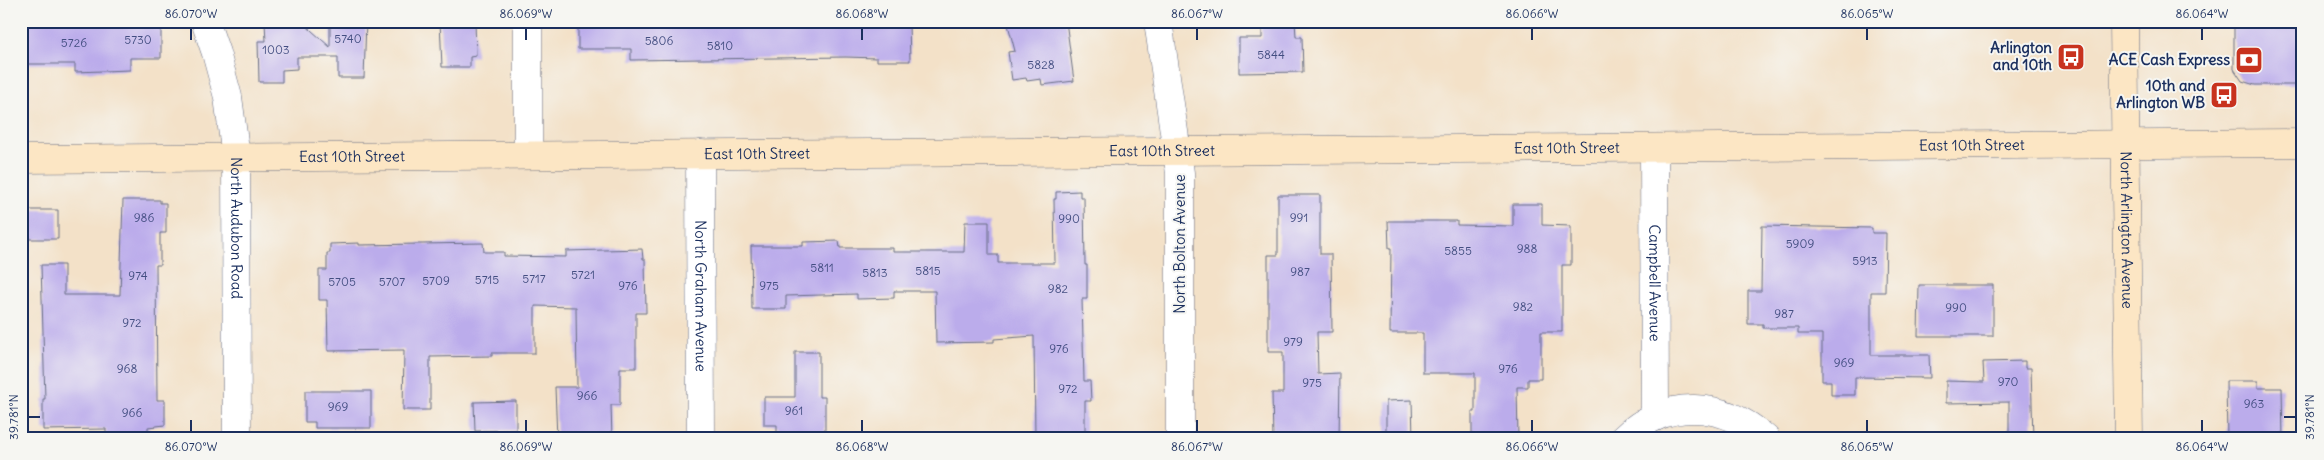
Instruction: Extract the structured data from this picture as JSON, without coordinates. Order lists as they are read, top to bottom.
{
  "streets": {
    "main road": ["East 10th Street", "North Arlington Avenue"],
    "street": [
      "North Audubon Road",
      "North Bolton Avenue",
      "Campbell Avenue",
      "North Graham Avenue"
    ]
  },
  "crossings": [
    ["East 10th Street", "North Audubon Road"],
    ["East 10th Street", "North Arlington Avenue"],
    ["East 10th Street", "North Bolton Avenue"],
    ["East 10th Street", "Campbell Avenue"],
    ["East 10th Street", "North Graham Avenue"]
  ],
  "places": {
    "bus stop": ["Arlington and 10th", "10th and Arlington WB"],
    "bank": ["ACE Cash Express"]
  },
  "house_numbers": [
    "5740",
    "5730",
    "5806",
    "5726",
    "5810",
    "1003",
    "5844",
    "5828",
    "986",
    "991",
    "990",
    "5909",
    "988",
    "5855",
    "5913",
    "5811",
    "5815",
    "987",
    "5813",
    "5721",
    "974",
    "5717",
    "5715",
    "5709",
    "5705",
    "5707",
    "976",
    "975",
    "982",
    "982",
    "990",
    "987",
    "972",
    "979",
    "976",
    "969",
    "968",
    "976",
    "970",
    "975",
    "972",
    "966",
    "963",
    "969",
    "961",
    "966"
  ],
  "coordinates": [
    "86.070°W",
    "86.069°W",
    "86.068°W",
    "86.067°W",
    "86.066°W",
    "86.065°W",
    "86.064°W",
    "39.781°N"
  ]
}
